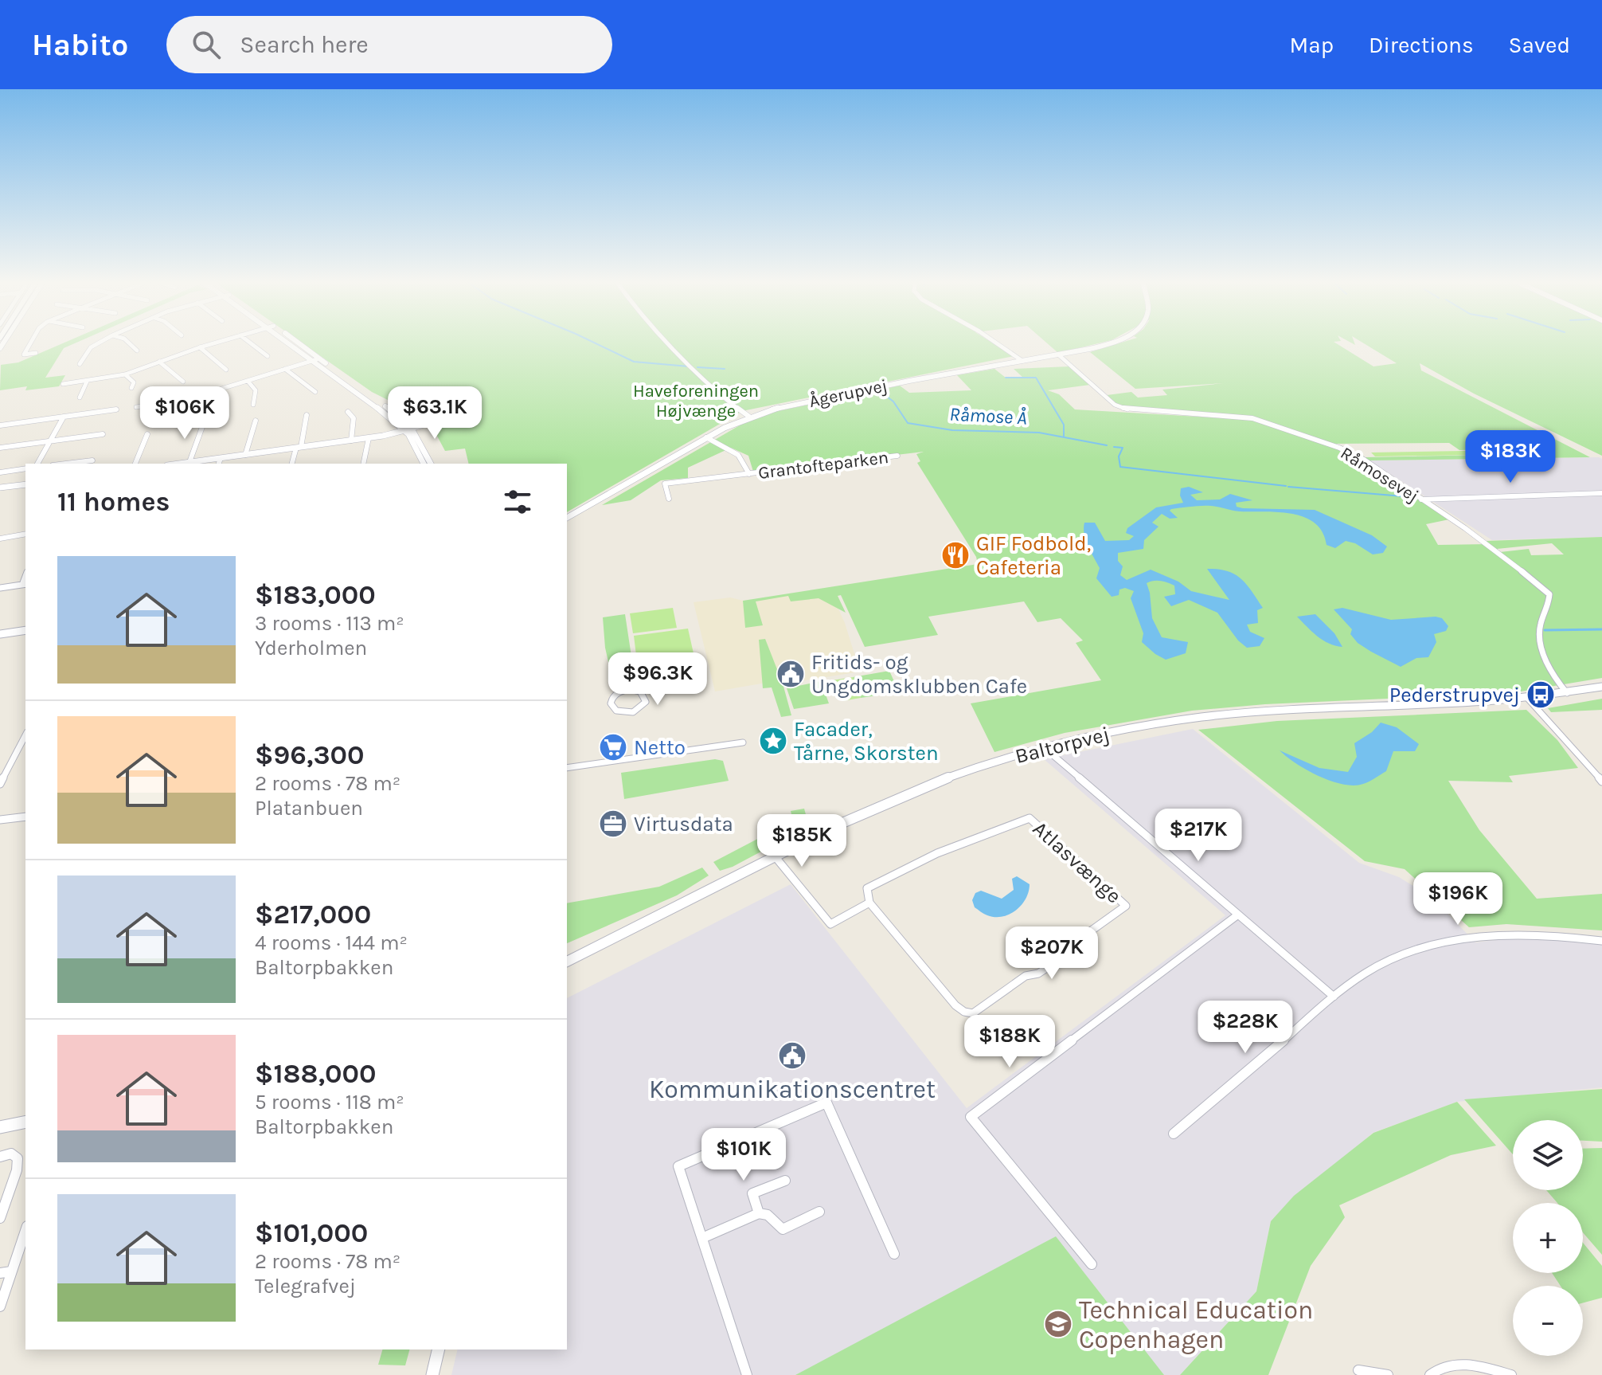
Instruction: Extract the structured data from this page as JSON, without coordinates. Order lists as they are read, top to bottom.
{
  "streets": {
    "street": [
      "Ågerupvej",
      "Grantofteparken",
      "Råmosevej",
      "Baltorpvej",
      "Atlasvænge"
    ]
  },
  "crossings": [
    ["Ågerupvej", "Grantofteparken"],
    ["Ågerupvej", "Råmosevej"],
    ["Råmosevej", "Baltorpvej"]
  ],
  "water": ["Råmose Å"],
  "parks": ["Haveforeningen Højvænge"],
  "places": {
    "restaurant": ["GIF Fodbold, Cafeteria"],
    "public building": ["Fritids- og Ungdomsklubben Cafe", "Kommunikationscentret"],
    "bus stop": ["Pederstrupvej"],
    "place": ["Facader, Tårne, Skorsten"],
    "supermarket": ["Netto"],
    "office": ["Virtusdata"],
    "school or university": ["Technical Education Copenhagen"]
  },
  "page": {
    "header": "Habito",
    "search": "Search here",
    "nav": ["Map", "Directions", "Saved"],
    "price": [
      "$106K",
      "$63.1K",
      "$183K",
      "$96.3K",
      "$217K",
      "$185K",
      "$196K",
      "$207K",
      "$228K",
      "$188K",
      "$101K"
    ],
    "heading": "11 homes",
    "list": [
      {
        "name": "$183,000",
        "note": "3 rooms · 113 m² · Yderholmen"
      },
      {
        "name": "$96,300",
        "note": "2 rooms · 78 m² · Platanbuen"
      },
      {
        "name": "$217,000",
        "note": "4 rooms · 144 m² · Baltorpbakken"
      },
      {
        "name": "$188,000",
        "note": "5 rooms · 118 m² · Baltorpbakken"
      },
      {
        "name": "$101,000",
        "note": "2 rooms · 78 m² · Telegrafvej"
      }
    ],
    "map_buttons": ["+", "−"]
  }
}
